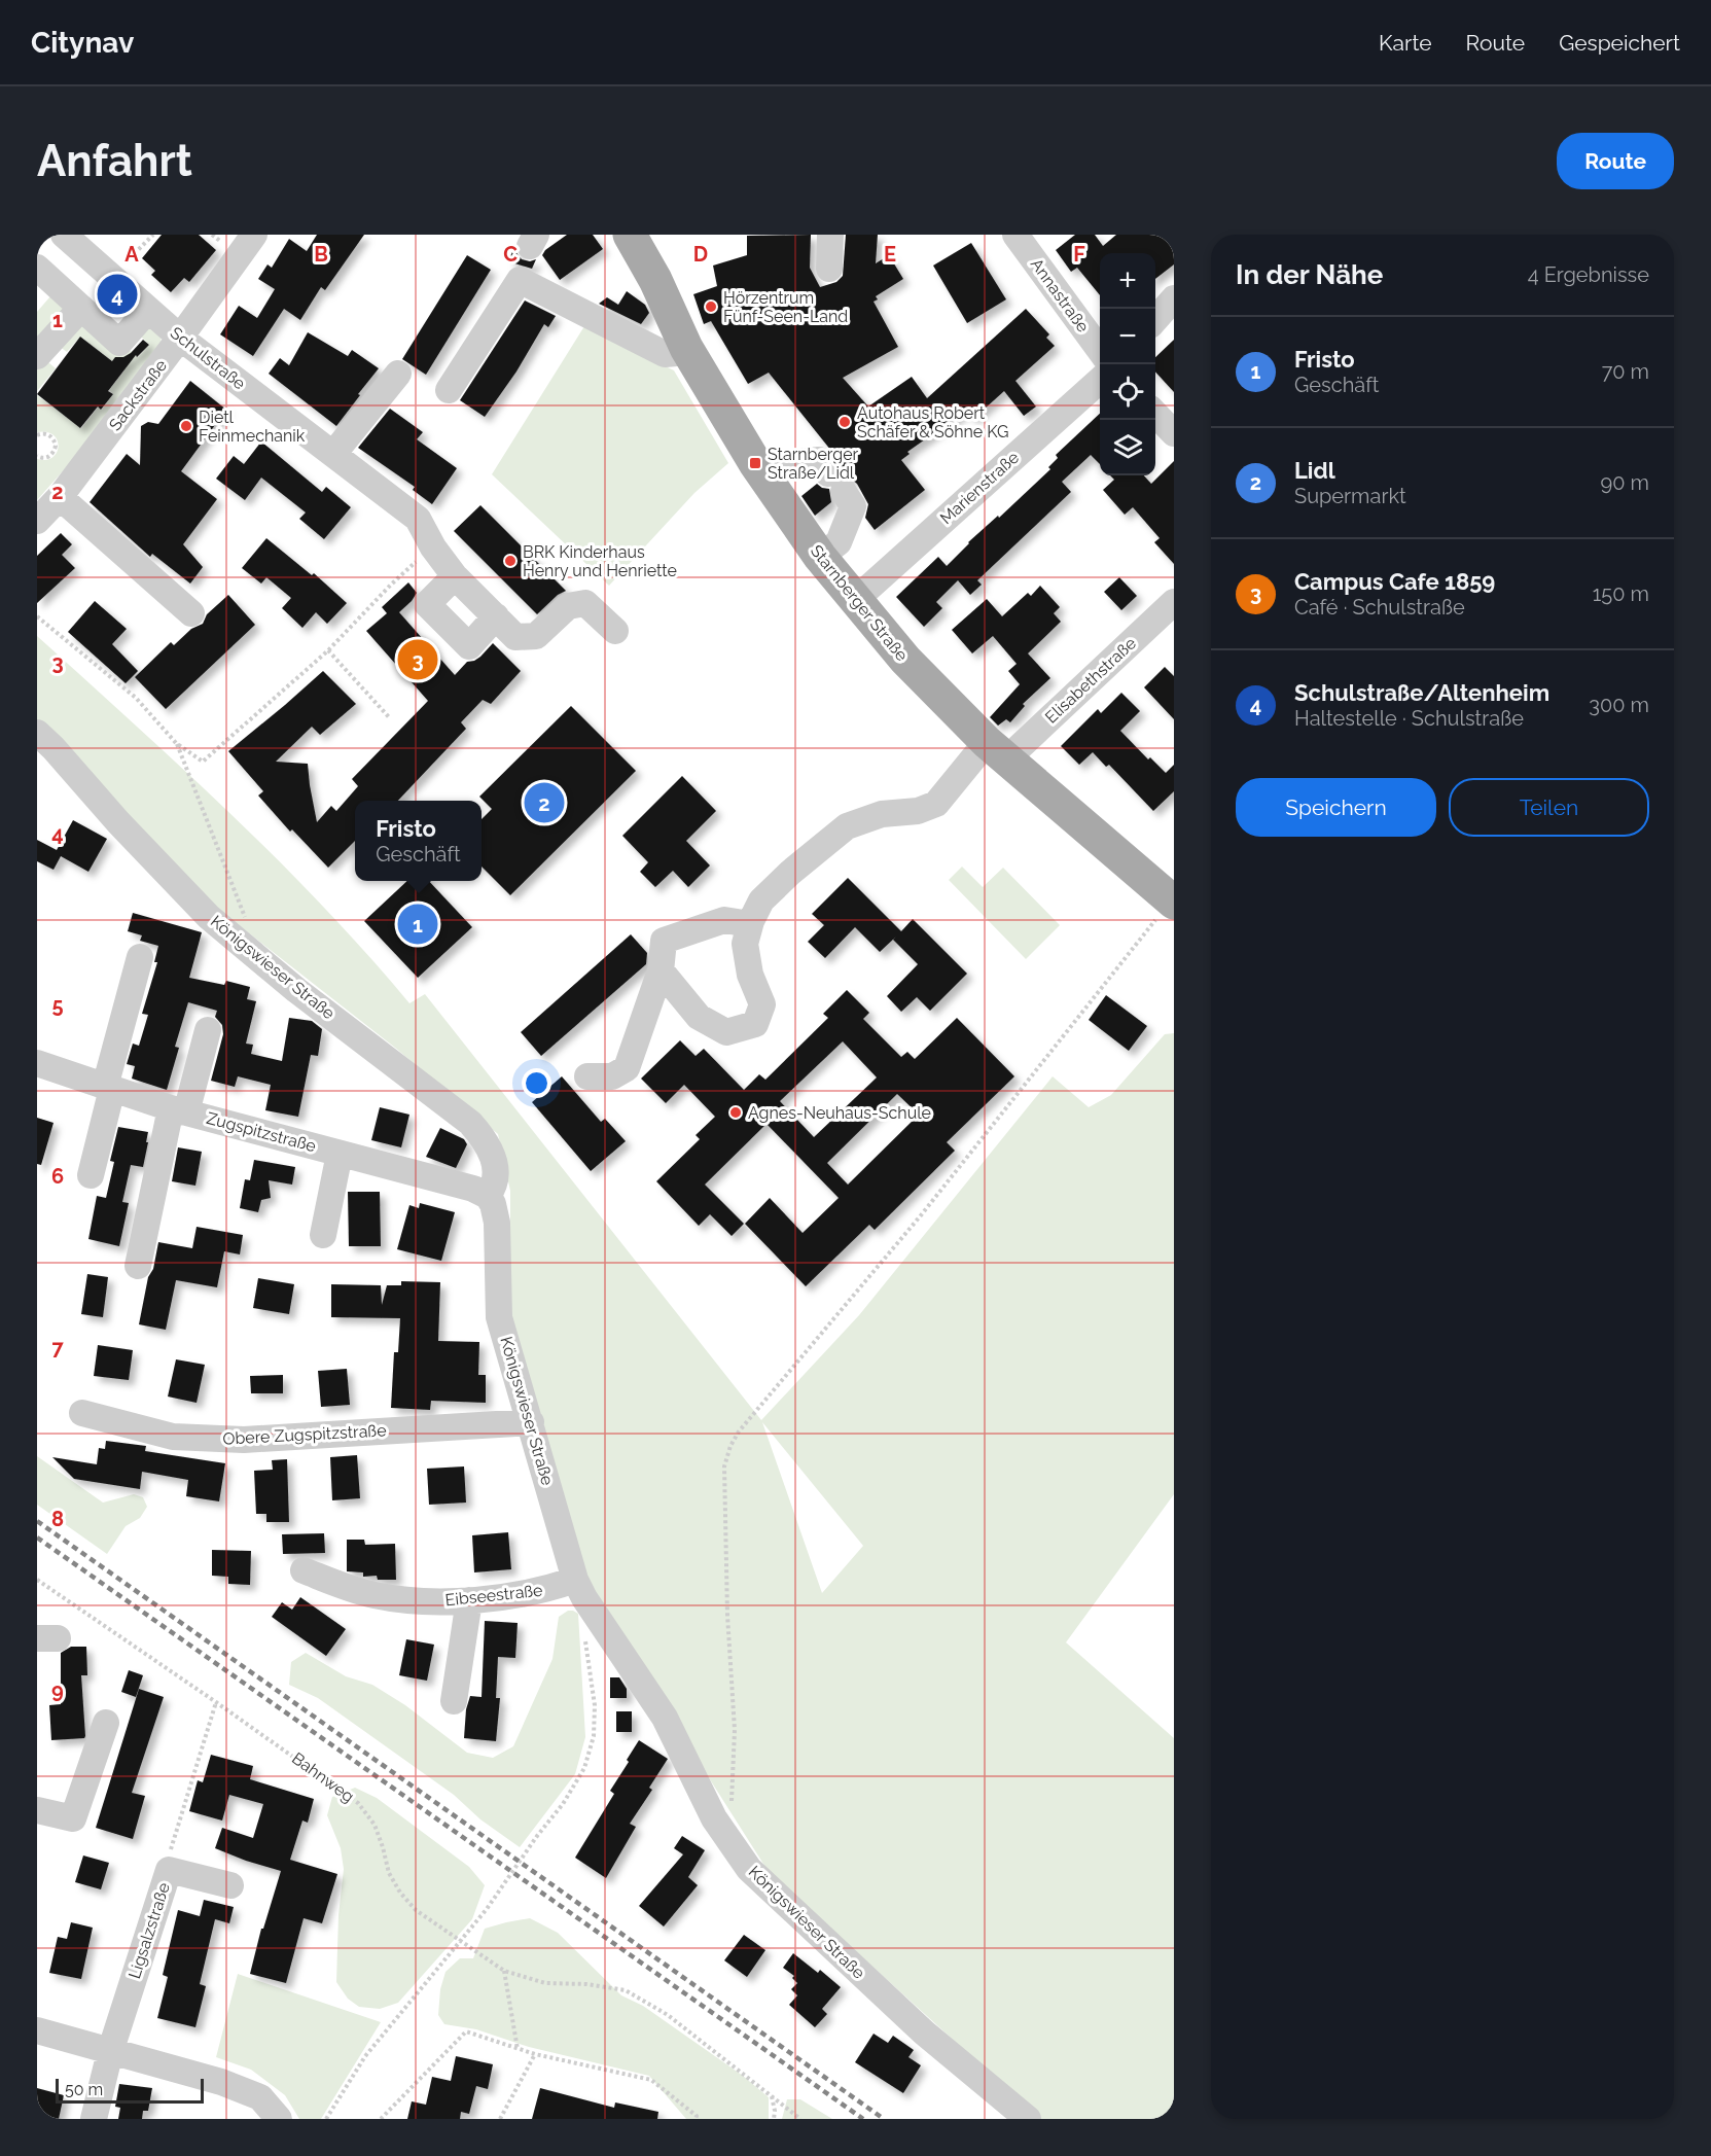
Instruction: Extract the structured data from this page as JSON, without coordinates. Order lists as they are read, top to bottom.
{
  "streets": {
    "main road": ["Starnberger Straße"],
    "street": [
      "Annastraße",
      "Schulstraße",
      "Sackstraße",
      "Marienstraße",
      "Elisabethstraße",
      "Königswieser Straße",
      "Zugspitzstraße",
      "Obere Zugspitzstraße",
      "Eibseestraße",
      "Ligsalzstraße"
    ],
    "path": ["Bahnweg"]
  },
  "crossings": [
    ["Schulstraße", "Sackstraße"],
    ["Marienstraße", "Starnberger Straße"],
    ["Starnberger Straße", "Elisabethstraße"],
    ["Königswieser Straße", "Zugspitzstraße"],
    ["Königswieser Straße", "Obere Zugspitzstraße"],
    ["Königswieser Straße", "Eibseestraße"]
  ],
  "places": {
    "other": [
      "Hörzentrum Fünf-Seen-Land",
      "Autohaus Robert Schäfer & Söhne KG",
      "Dietl Feinmechanik",
      "BRK Kinderhaus Henry und Henriette",
      "Agnes-Neuhaus-Schule"
    ],
    "transit": ["Starnberger Straße/Lidl"]
  },
  "scale_bar": "50 m",
  "page": {
    "header": "Citynav",
    "nav": ["Karte", "Route", "Gespeichert"],
    "buttons": [
      "Route",
      ["Speichern", "Teilen"]
    ],
    "title": "Anfahrt",
    "heading": ["In der Nähe", "4 Ergebnisse"],
    "map_buttons": ["+", "−"],
    "pins": [
      "4",
      "3",
      "2",
      "1"
    ],
    "list": [
      {
        "mark": "1",
        "name": "Fristo",
        "note": "Geschäft",
        "value": "70 m"
      },
      {
        "mark": "2",
        "name": "Lidl",
        "note": "Supermarkt",
        "value": "90 m"
      },
      {
        "mark": "3",
        "name": "Campus Cafe 1859",
        "note": "Café · Schulstraße",
        "value": "150 m"
      },
      {
        "mark": "4",
        "name": "Schulstraße/Altenheim",
        "note": "Haltestelle · Schulstraße",
        "value": "300 m"
      }
    ],
    "popup": ["Fristo", "Geschäft"],
    "scale": "50 m"
  },
  "grid": {
    "columns": [
      "A",
      "B",
      "C",
      "D",
      "E",
      "F"
    ],
    "rows": [
      "1",
      "2",
      "3",
      "4",
      "5",
      "6",
      "7",
      "8",
      "9"
    ]
  }
}
